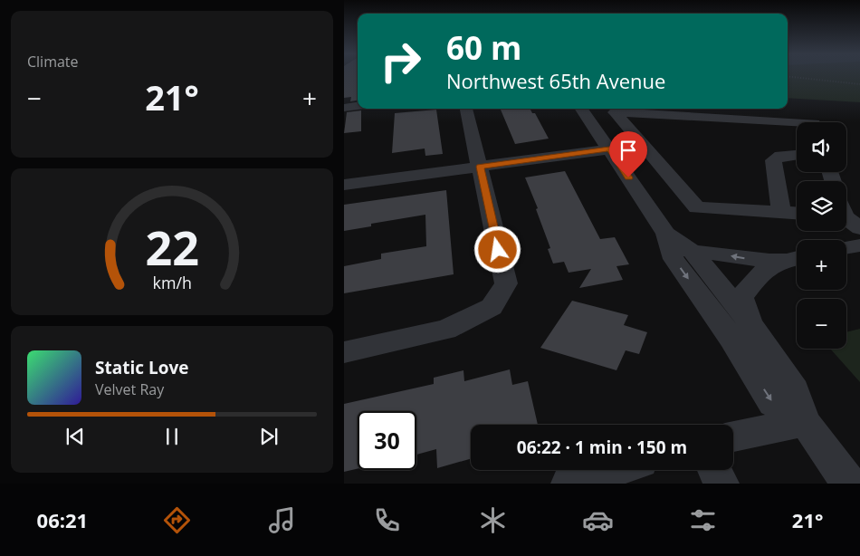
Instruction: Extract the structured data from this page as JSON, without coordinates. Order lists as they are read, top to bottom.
{
  "page": {
    "tile": "Climate",
    "turn": ["60 m", "Northwest 65th Avenue"],
    "heat": ["−", "21°", "+"],
    "map_buttons": ["+", "−"],
    "song": ["Static Love", "Velvet Ray"],
    "limit": "30",
    "trip": "06:22 · 1 min · 150 m",
    "tabs": ["06:21", "21°"],
    "gauge": ["22", "km/h"]
  }
}
